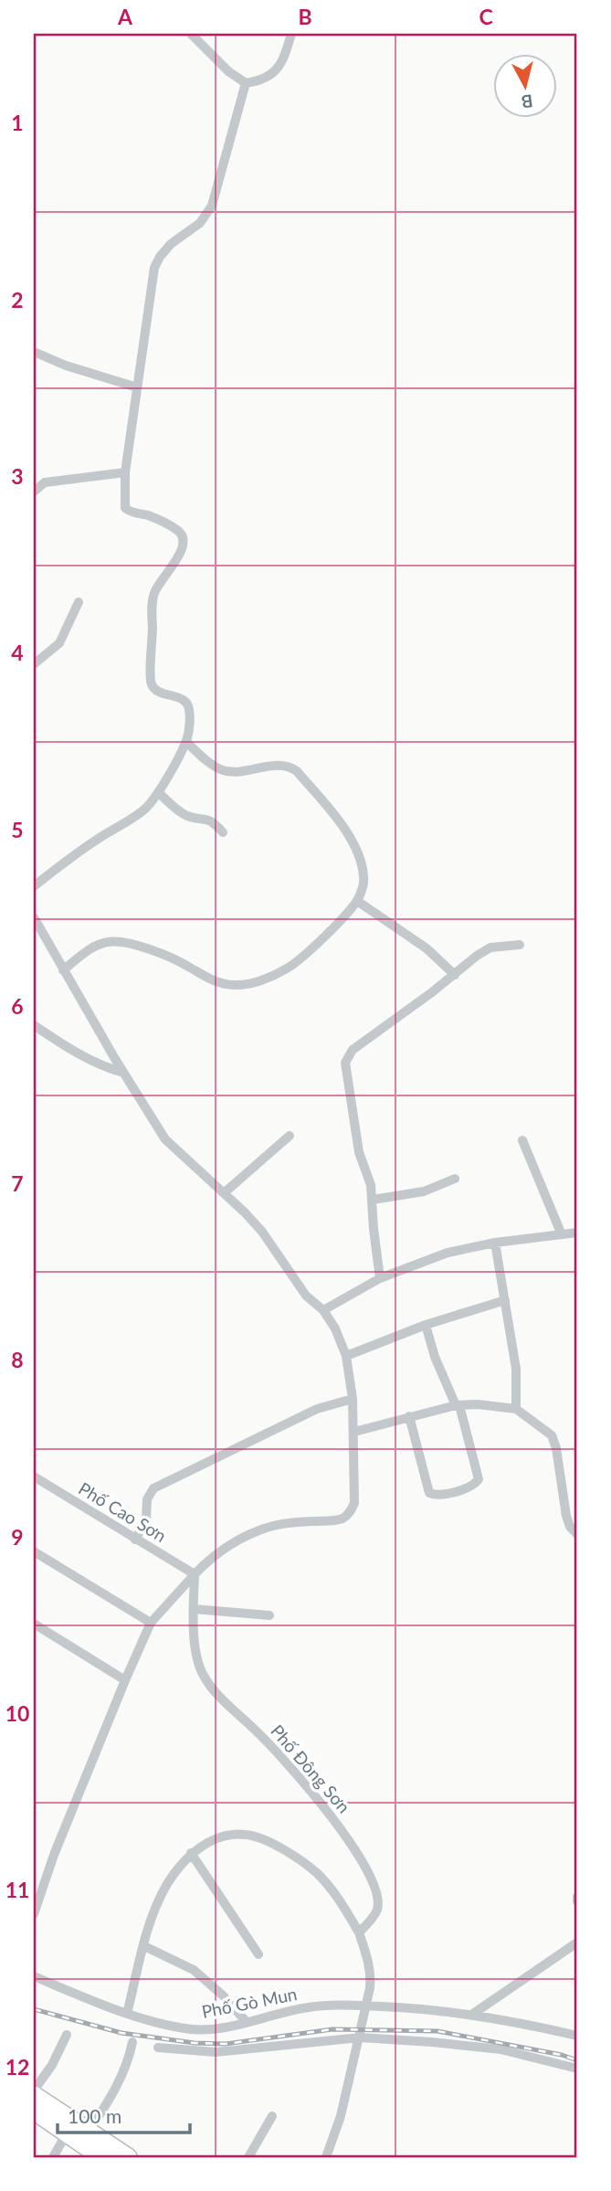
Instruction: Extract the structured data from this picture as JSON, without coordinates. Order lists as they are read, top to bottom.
{
  "streets": {
    "street": ["Phố Cao Sơn", "Phố Đông Sơn", "Phố Gò Mun"]
  },
  "crossings": [
    ["Phố Cao Sơn", "Phố Đông Sơn"]
  ],
  "scale_bar": "100 m",
  "north": "bottom",
  "grid": {
    "columns": ["A", "B", "C"],
    "rows": [
      "1",
      "2",
      "3",
      "4",
      "5",
      "6",
      "7",
      "8",
      "9",
      "10",
      "11",
      "12"
    ]
  }
}
